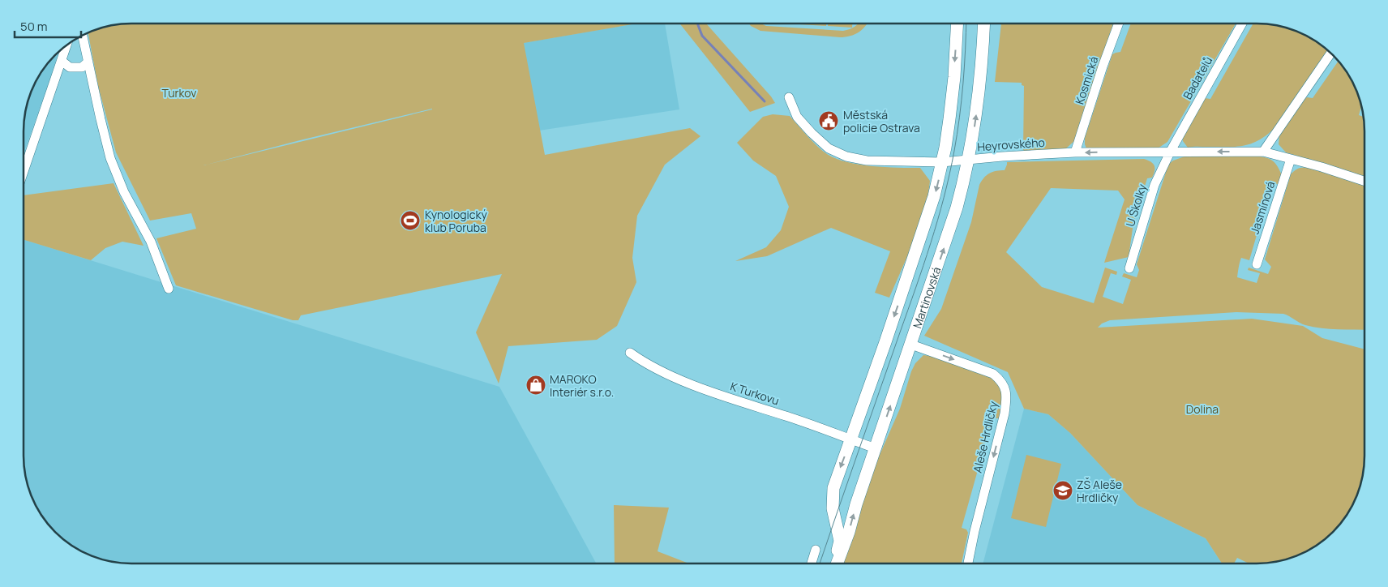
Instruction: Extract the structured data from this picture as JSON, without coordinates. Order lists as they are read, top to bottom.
{
  "streets": {
    "street": [
      "Badatelů",
      "Kosmická",
      "Heyrovského",
      "U Školky",
      "Jasmínová",
      "Martinovská",
      "K Turkovu",
      "Aleše Hrdličky"
    ]
  },
  "crossings": [
    ["Badatelů", "Heyrovského"],
    ["Badatelů", "U Školky"],
    ["Kosmická", "Heyrovského"],
    ["Heyrovského", "U Školky"],
    ["Heyrovského", "Jasmínová"],
    ["Heyrovského", "Martinovská"],
    ["Martinovská", "K Turkovu"],
    ["Martinovská", "Aleše Hrdličky"]
  ],
  "parks": ["Turkov", "Dolina"],
  "places": {
    "public building": ["Městská policie Ostrava"],
    "sports": ["Kynologický klub Poruba"],
    "shop": ["MAROKO Interiér s.r.o."],
    "school or university": ["ZŠ Aleše Hrdličky"]
  },
  "scale_bar": "50 m"
}
